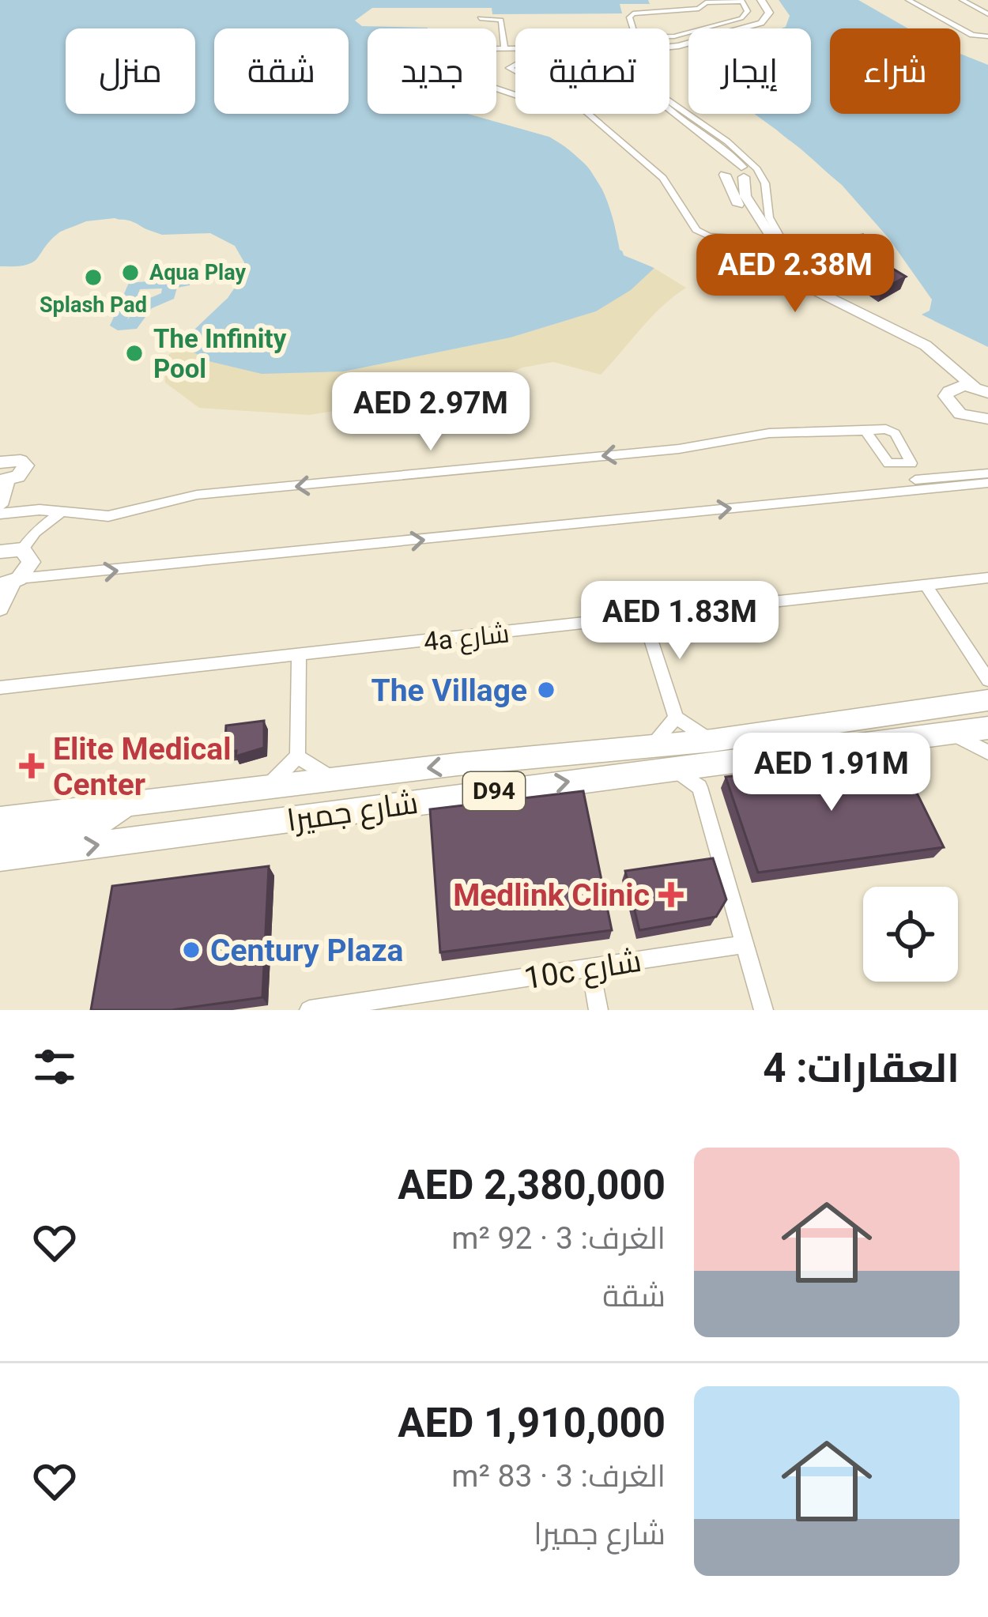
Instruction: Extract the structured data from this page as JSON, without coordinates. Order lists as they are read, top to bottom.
{
  "streets": {
    "main road": ["D94", "شارع جميرا"],
    "street": ["4a شارع", "10c شارع"]
  },
  "places": {
    "other": [
      "Aqua Play",
      "Splash Pad",
      "The Infinity Pool",
      "The Village",
      "Century Plaza"
    ],
    "health": ["Elite Medical Center", "Medlink Clinic"]
  },
  "page": {
    "chip": [
      "شراء",
      "إيجار",
      "تصفية",
      "جديد",
      "شقة",
      "منزل"
    ],
    "price": [
      "AED 2.38M",
      "AED 2.97M",
      "AED 1.83M",
      "AED 1.91M"
    ],
    "heading": "العقارات: 4",
    "list": [
      {
        "name": "AED 2,380,000",
        "note": "الغرف: 3 · 92 m² · شقة"
      },
      {
        "name": "AED 1,910,000",
        "note": "الغرف: 3 · 83 m² · شارع جميرا"
      }
    ]
  }
}
